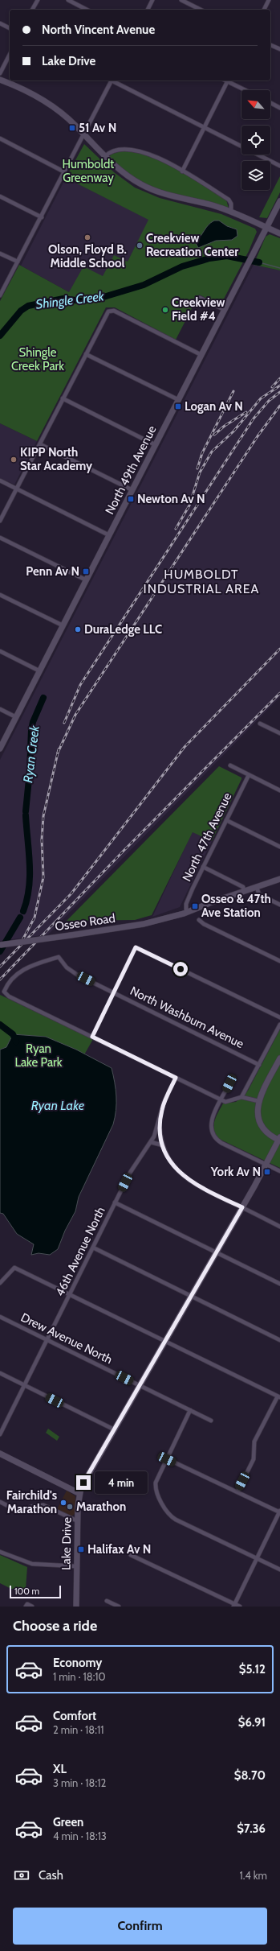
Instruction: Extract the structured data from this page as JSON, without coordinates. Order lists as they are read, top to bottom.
{
  "streets": {
    "street": [
      "North 49th Avenue",
      "North 47th Avenue",
      "Osseo Road",
      "North Washburn Avenue",
      "46th Avenue North",
      "Drew Avenue North",
      "Lake Drive"
    ]
  },
  "crossings": [
    ["North 47th Avenue", "Osseo Road"],
    ["46th Avenue North", "Drew Avenue North"],
    ["Drew Avenue North", "Lake Drive"]
  ],
  "districts": ["HUMBOLDT INDUSTRIAL AREA"],
  "water": ["Shingle Creek", "Ryan Creek", "Ryan Lake"],
  "parks": ["Humboldt Greenway", "Shingle Creek Park", "Ryan Lake Park"],
  "places": {
    "transit": [
      "51 Av N",
      "Logan Av N",
      "Newton Av N",
      "Penn Av N",
      "Osseo & 47th Ave Station",
      "York Av N",
      "Halifax Av N"
    ],
    "other": [
      "Olson, Floyd B. Middle School",
      "Creekview Recreation Center",
      "Creekview Field #4",
      "KIPP North Star Academy",
      "DuraLedge LLC",
      "Fairchild's Marathon",
      "Marathon"
    ]
  },
  "scale_bar": "100 m",
  "north": "top left",
  "page": {
    "banner": ["North Vincent Avenue", "Lake Drive"],
    "bubble": "4 min",
    "scale": "100 m",
    "heading": "Choose a ride",
    "list": [
      {
        "name": "Economy",
        "note": "1 min · 18:10",
        "value": "$5.12"
      },
      {
        "name": "Comfort",
        "note": "2 min · 18:11",
        "value": "$6.91"
      },
      {
        "name": "XL",
        "note": "3 min · 18:12",
        "value": "$8.70"
      },
      {
        "name": "Green",
        "note": "4 min · 18:13",
        "value": "$7.36"
      }
    ],
    "pay": ["Cash", "1.4 km"],
    "buttons": "Confirm"
  }
}
